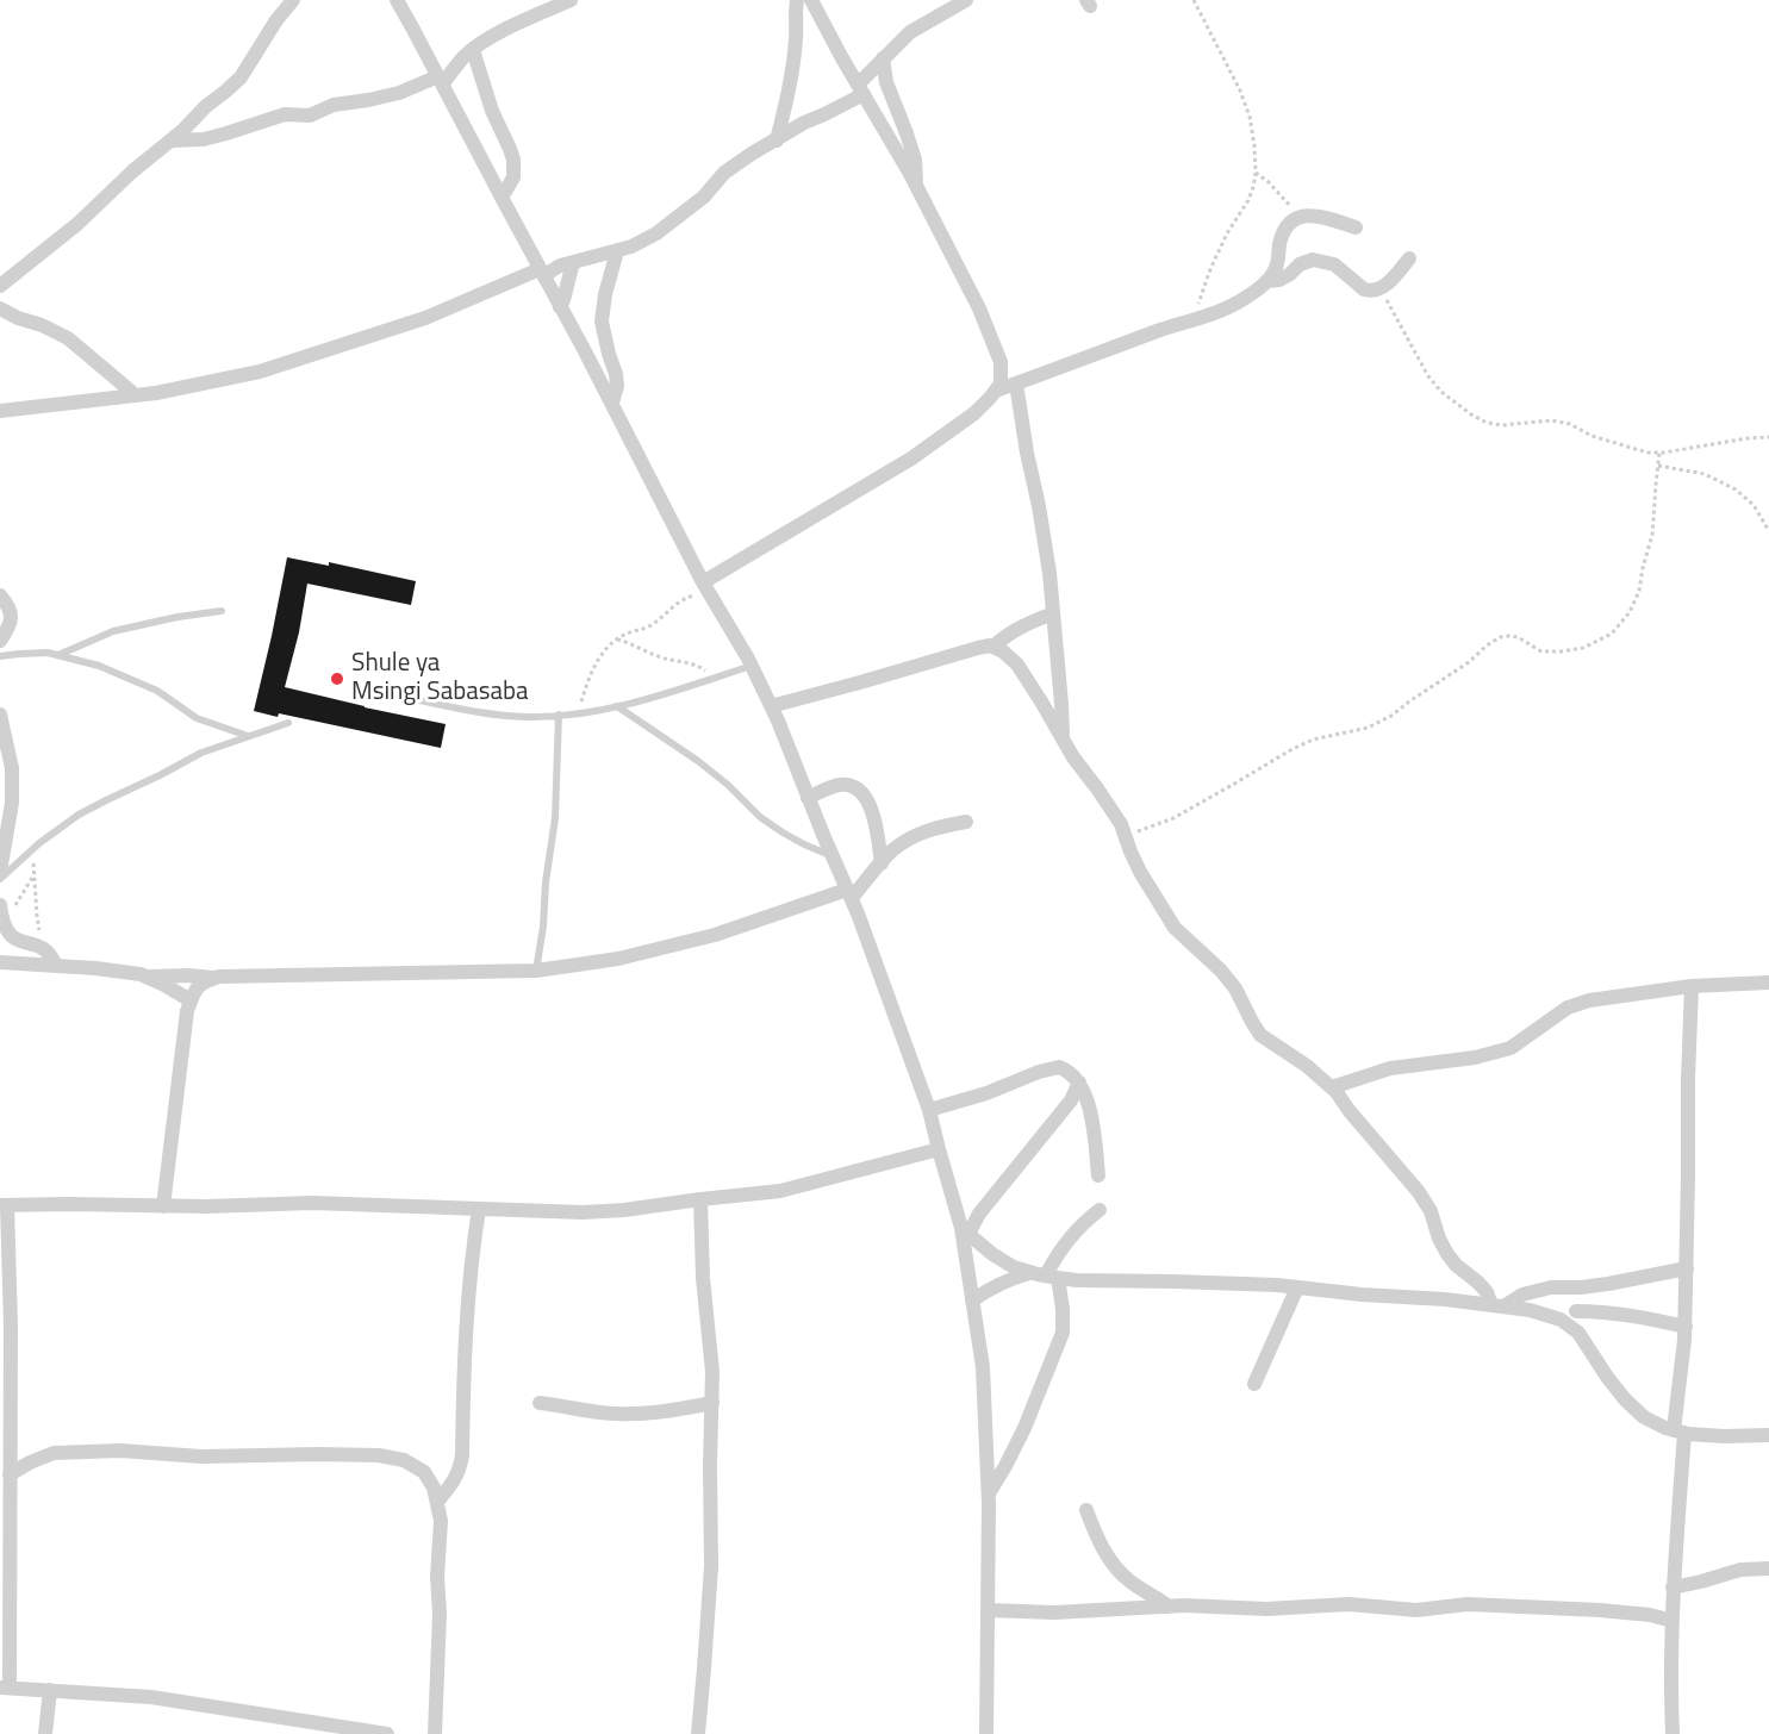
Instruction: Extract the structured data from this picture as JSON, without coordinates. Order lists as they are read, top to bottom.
{
  "places": ["Shule ya Msingi Sabasaba"]
}
